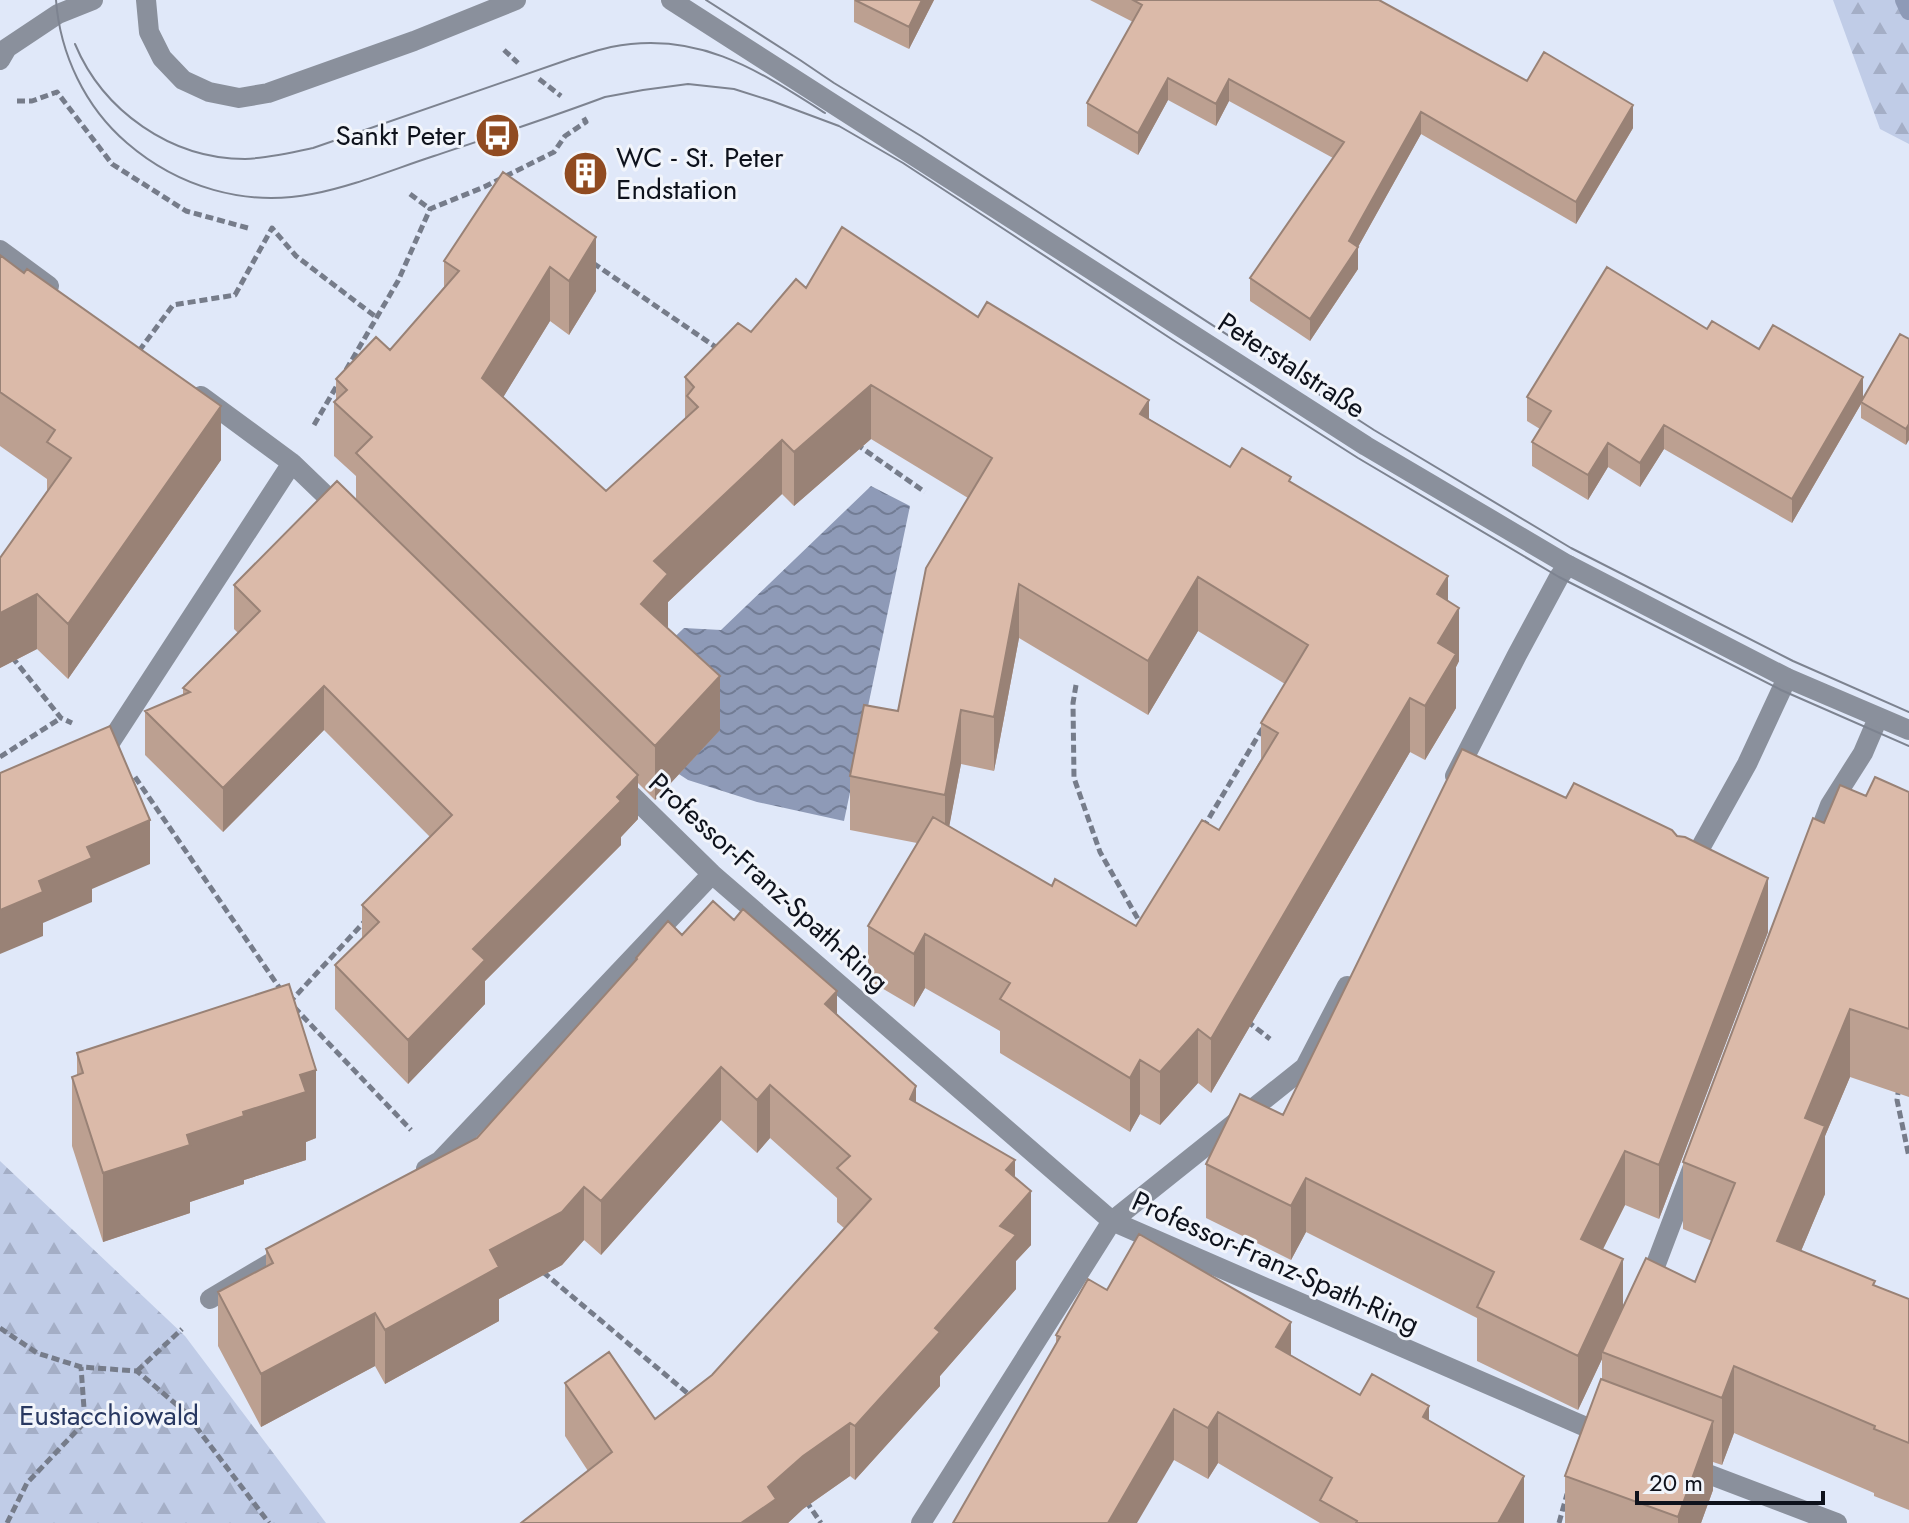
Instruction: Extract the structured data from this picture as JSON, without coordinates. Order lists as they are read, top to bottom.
{
  "streets": {
    "street": ["Peterstalstraße", "Professor-Franz-Spath-Ring"]
  },
  "parks": ["Eustacchiowald"],
  "places": {
    "bus stop": ["Sankt Peter"],
    "building": ["WC - St. Peter Endstation"]
  },
  "scale_bar": "20 m"
}
